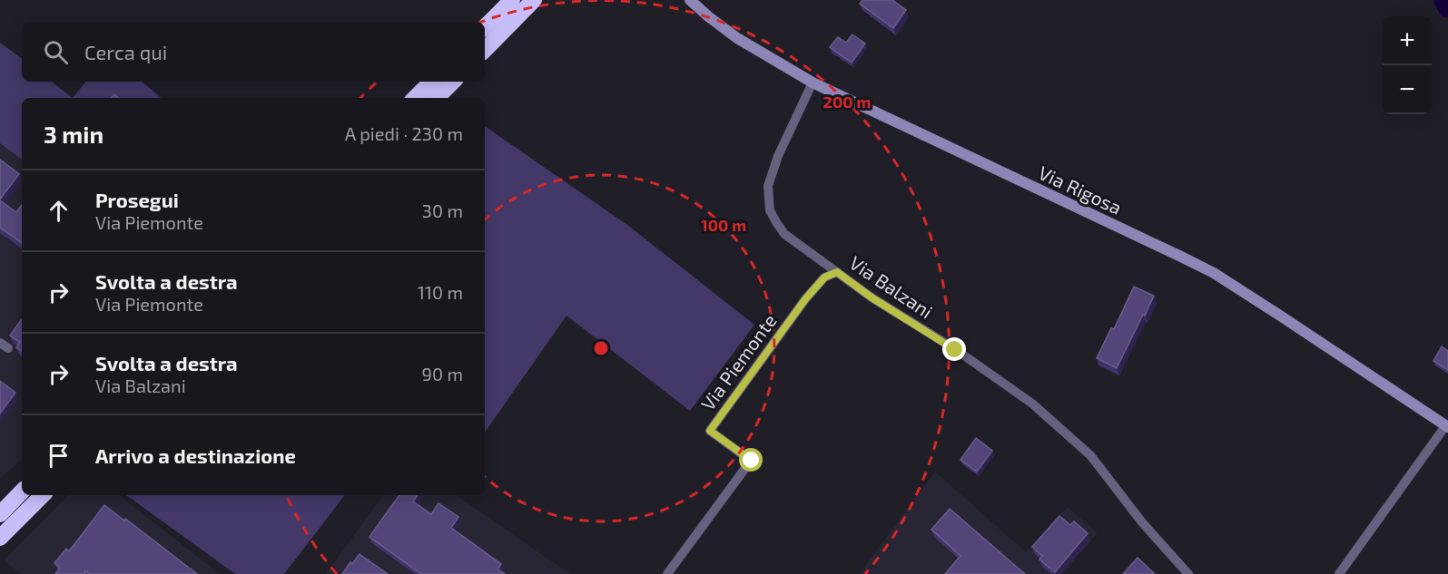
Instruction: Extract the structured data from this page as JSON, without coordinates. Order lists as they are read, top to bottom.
{
  "streets": {
    "main road": ["Via Rigosa"],
    "street": ["Via Balzani", "Via Piemonte"]
  },
  "crossings": [
    ["Via Rigosa", "Via Balzani"],
    ["Via Balzani", "Via Piemonte"]
  ],
  "page": {
    "map_buttons": ["+", "−"],
    "search": "Cerca qui",
    "heading": ["3 min", "A piedi · 230 m"],
    "list": [
      ["Prosegui", "Via Piemonte", "30 m"],
      ["Svolta a destra", "Via Piemonte", "110 m"],
      ["Svolta a destra", "Via Balzani", "90 m"],
      "Arrivo a destinazione"
    ]
  },
  "rings": ["200 m", "100 m"]
}
